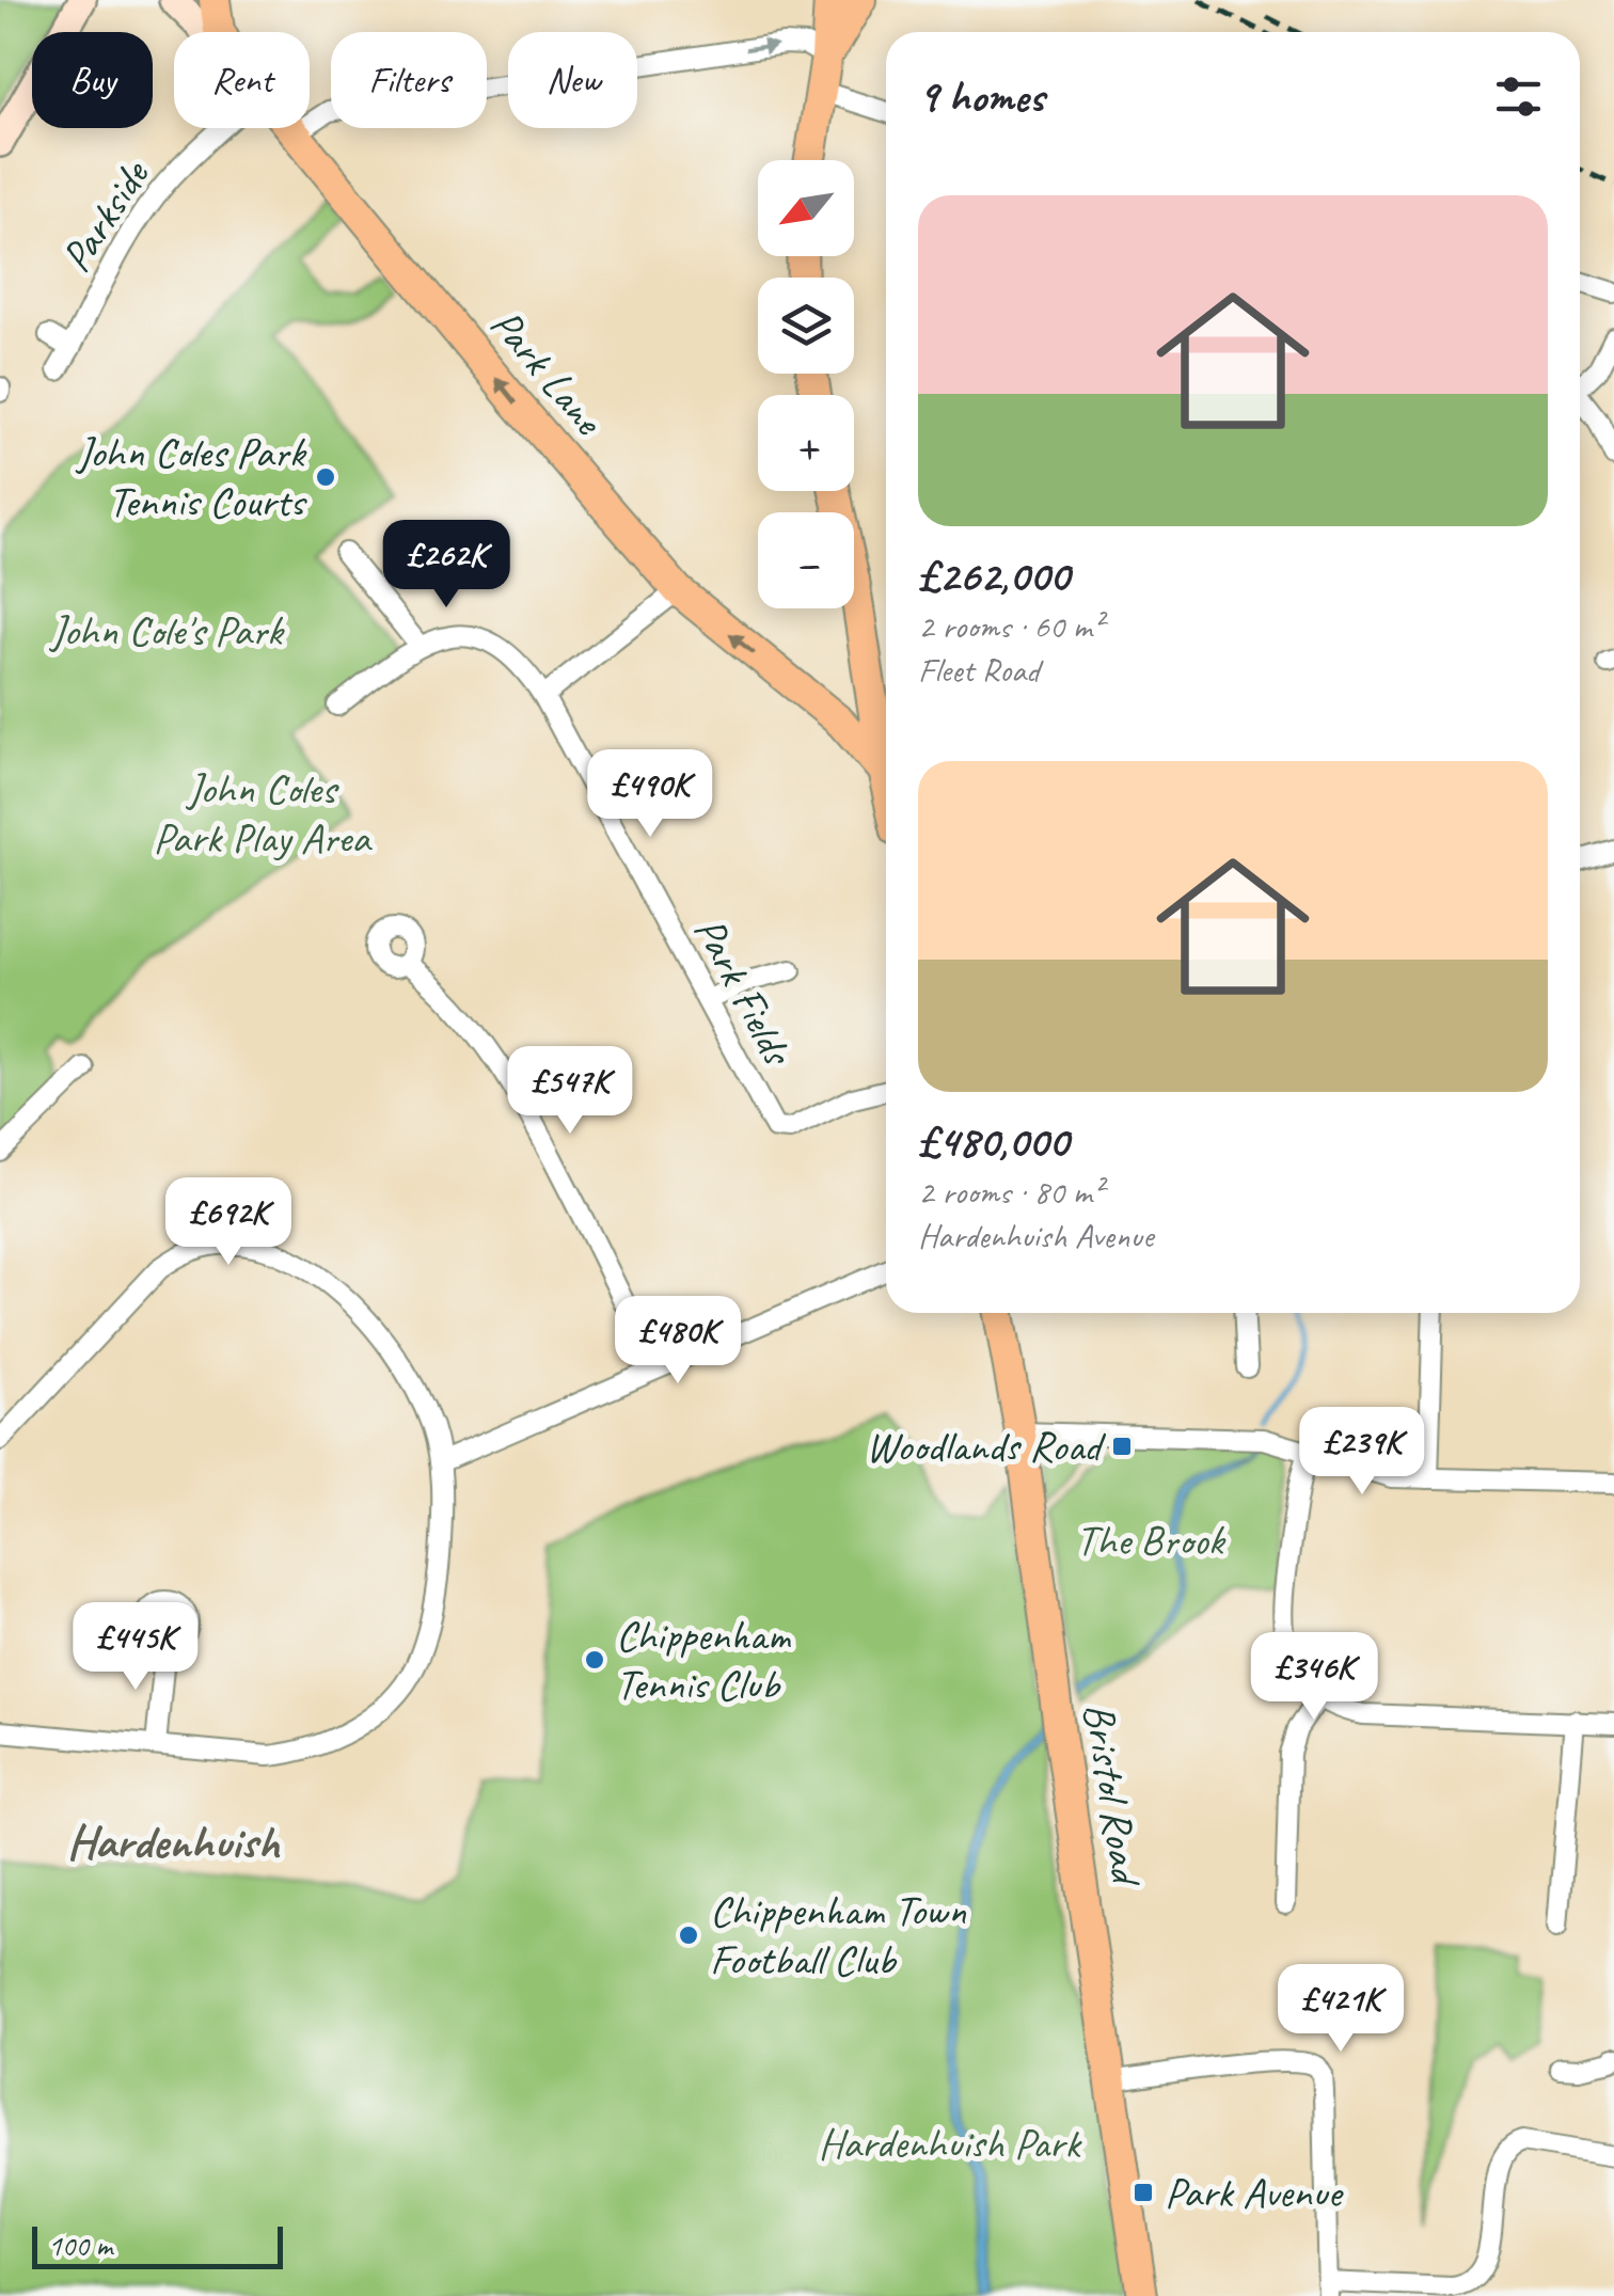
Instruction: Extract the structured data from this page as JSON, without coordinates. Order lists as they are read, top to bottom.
{
  "streets": {
    "main road": ["Park Lane", "Bristol Road"],
    "street": ["Parkside", "Park Fields"]
  },
  "one_way": ["Park Lane"],
  "districts": ["Hardenhuish"],
  "parks": [
    "John Cole's Park",
    "John Coles Park Play Area",
    "The Brook",
    "Hardenhuish Park"
  ],
  "places": {
    "other": ["John Coles Park Tennis Courts", "Chippenham Tennis Club", "Chippenham Town Football Club"],
    "transit": ["Woodlands Road", "Park Avenue"]
  },
  "scale_bar": "100 m",
  "north": "bottom left",
  "page": {
    "chip": [
      "Buy",
      "Rent",
      "Filters",
      "New"
    ],
    "heading": "9 homes",
    "map_buttons": ["+", "−"],
    "list": [
      {
        "name": "£262,000",
        "note": "2 rooms · 60 m² · Fleet Road"
      },
      {
        "name": "£480,000",
        "note": "2 rooms · 80 m² · Hardenhuish Avenue"
      }
    ],
    "price": [
      "£262K",
      "£490K",
      "£547K",
      "£692K",
      "£480K",
      "£239K",
      "£445K",
      "£346K",
      "£421K"
    ],
    "scale": "100 m"
  }
}
